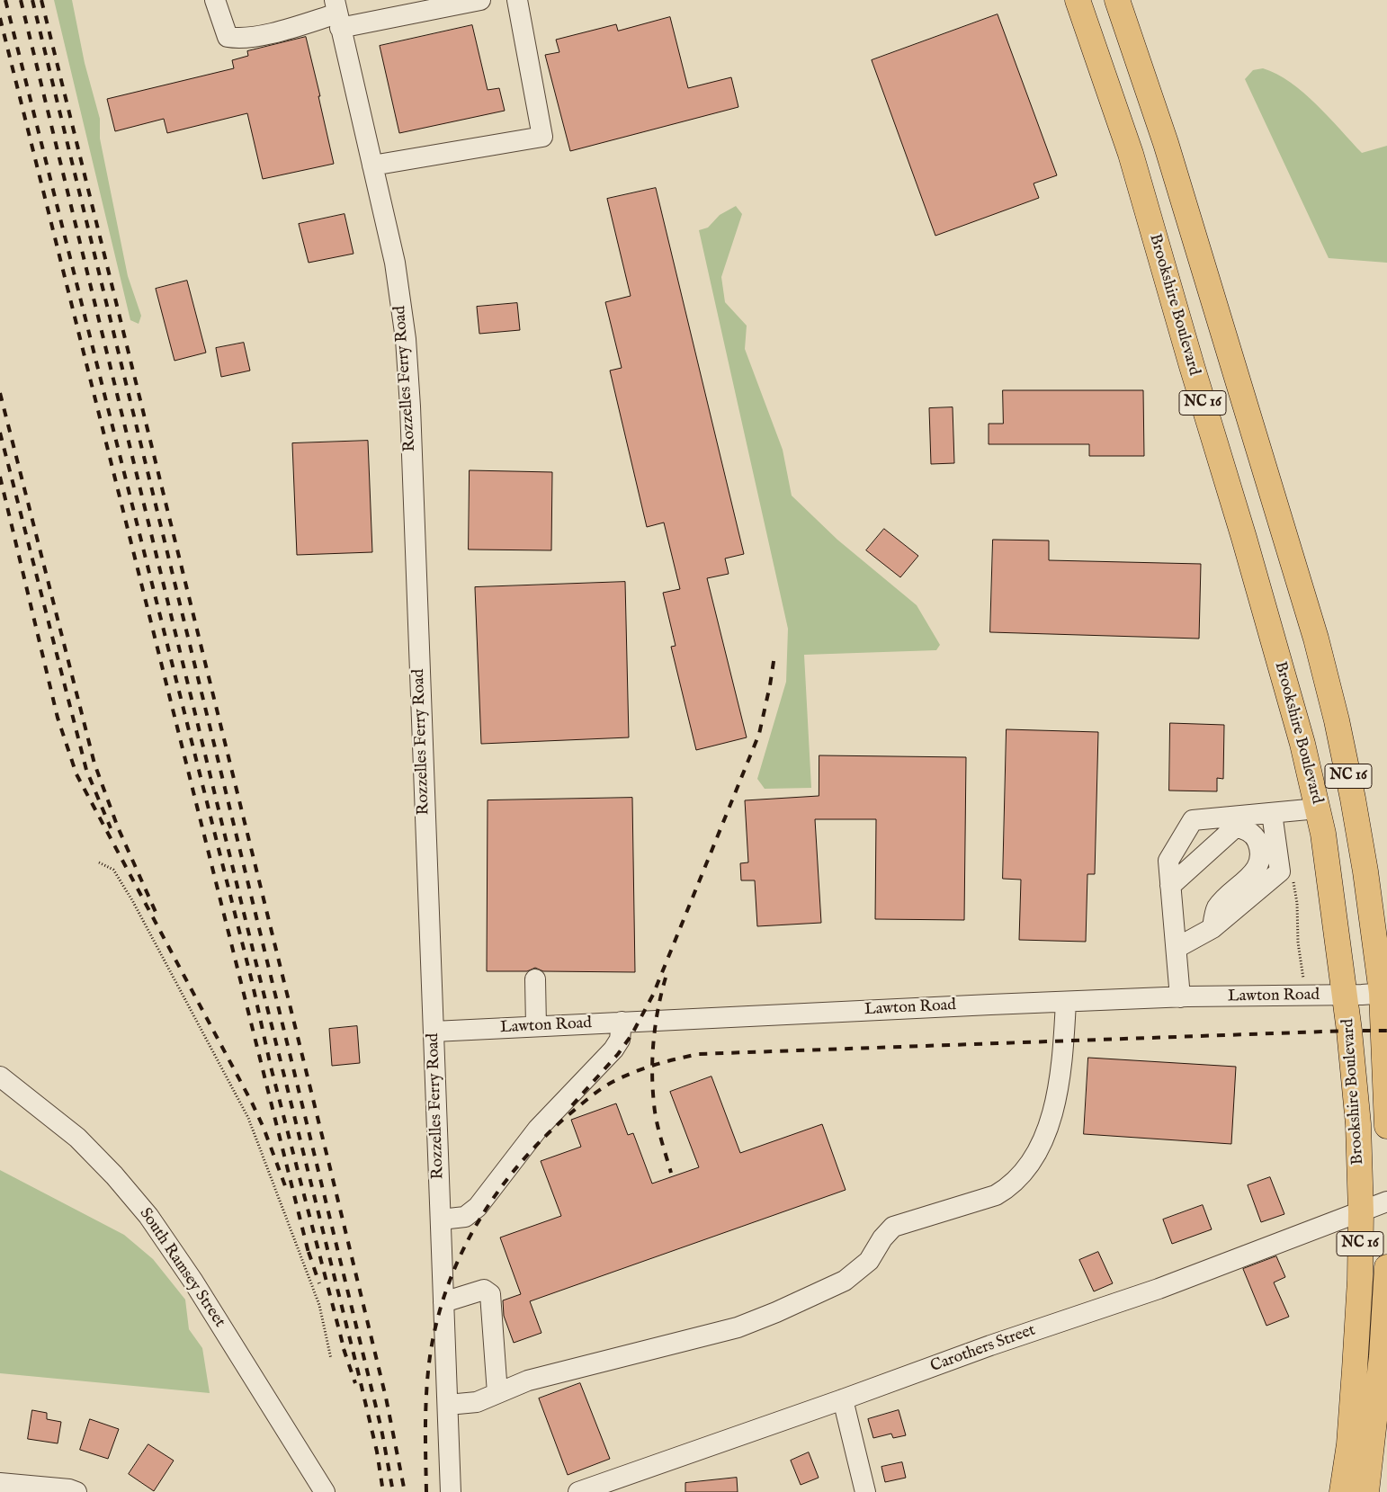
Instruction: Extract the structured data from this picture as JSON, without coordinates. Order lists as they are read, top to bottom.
{
  "streets": {
    "highway": ["Brookshire Boulevard", "NC 16"],
    "street": [
      "Rozzelles Ferry Road",
      "Lawton Road",
      "South Ramsey Street",
      "Carothers Street"
    ]
  },
  "crossings": [
    ["Brookshire Boulevard", "Lawton Road"],
    ["Brookshire Boulevard", "Carothers Street"],
    ["Rozzelles Ferry Road", "Lawton Road"]
  ]
}
